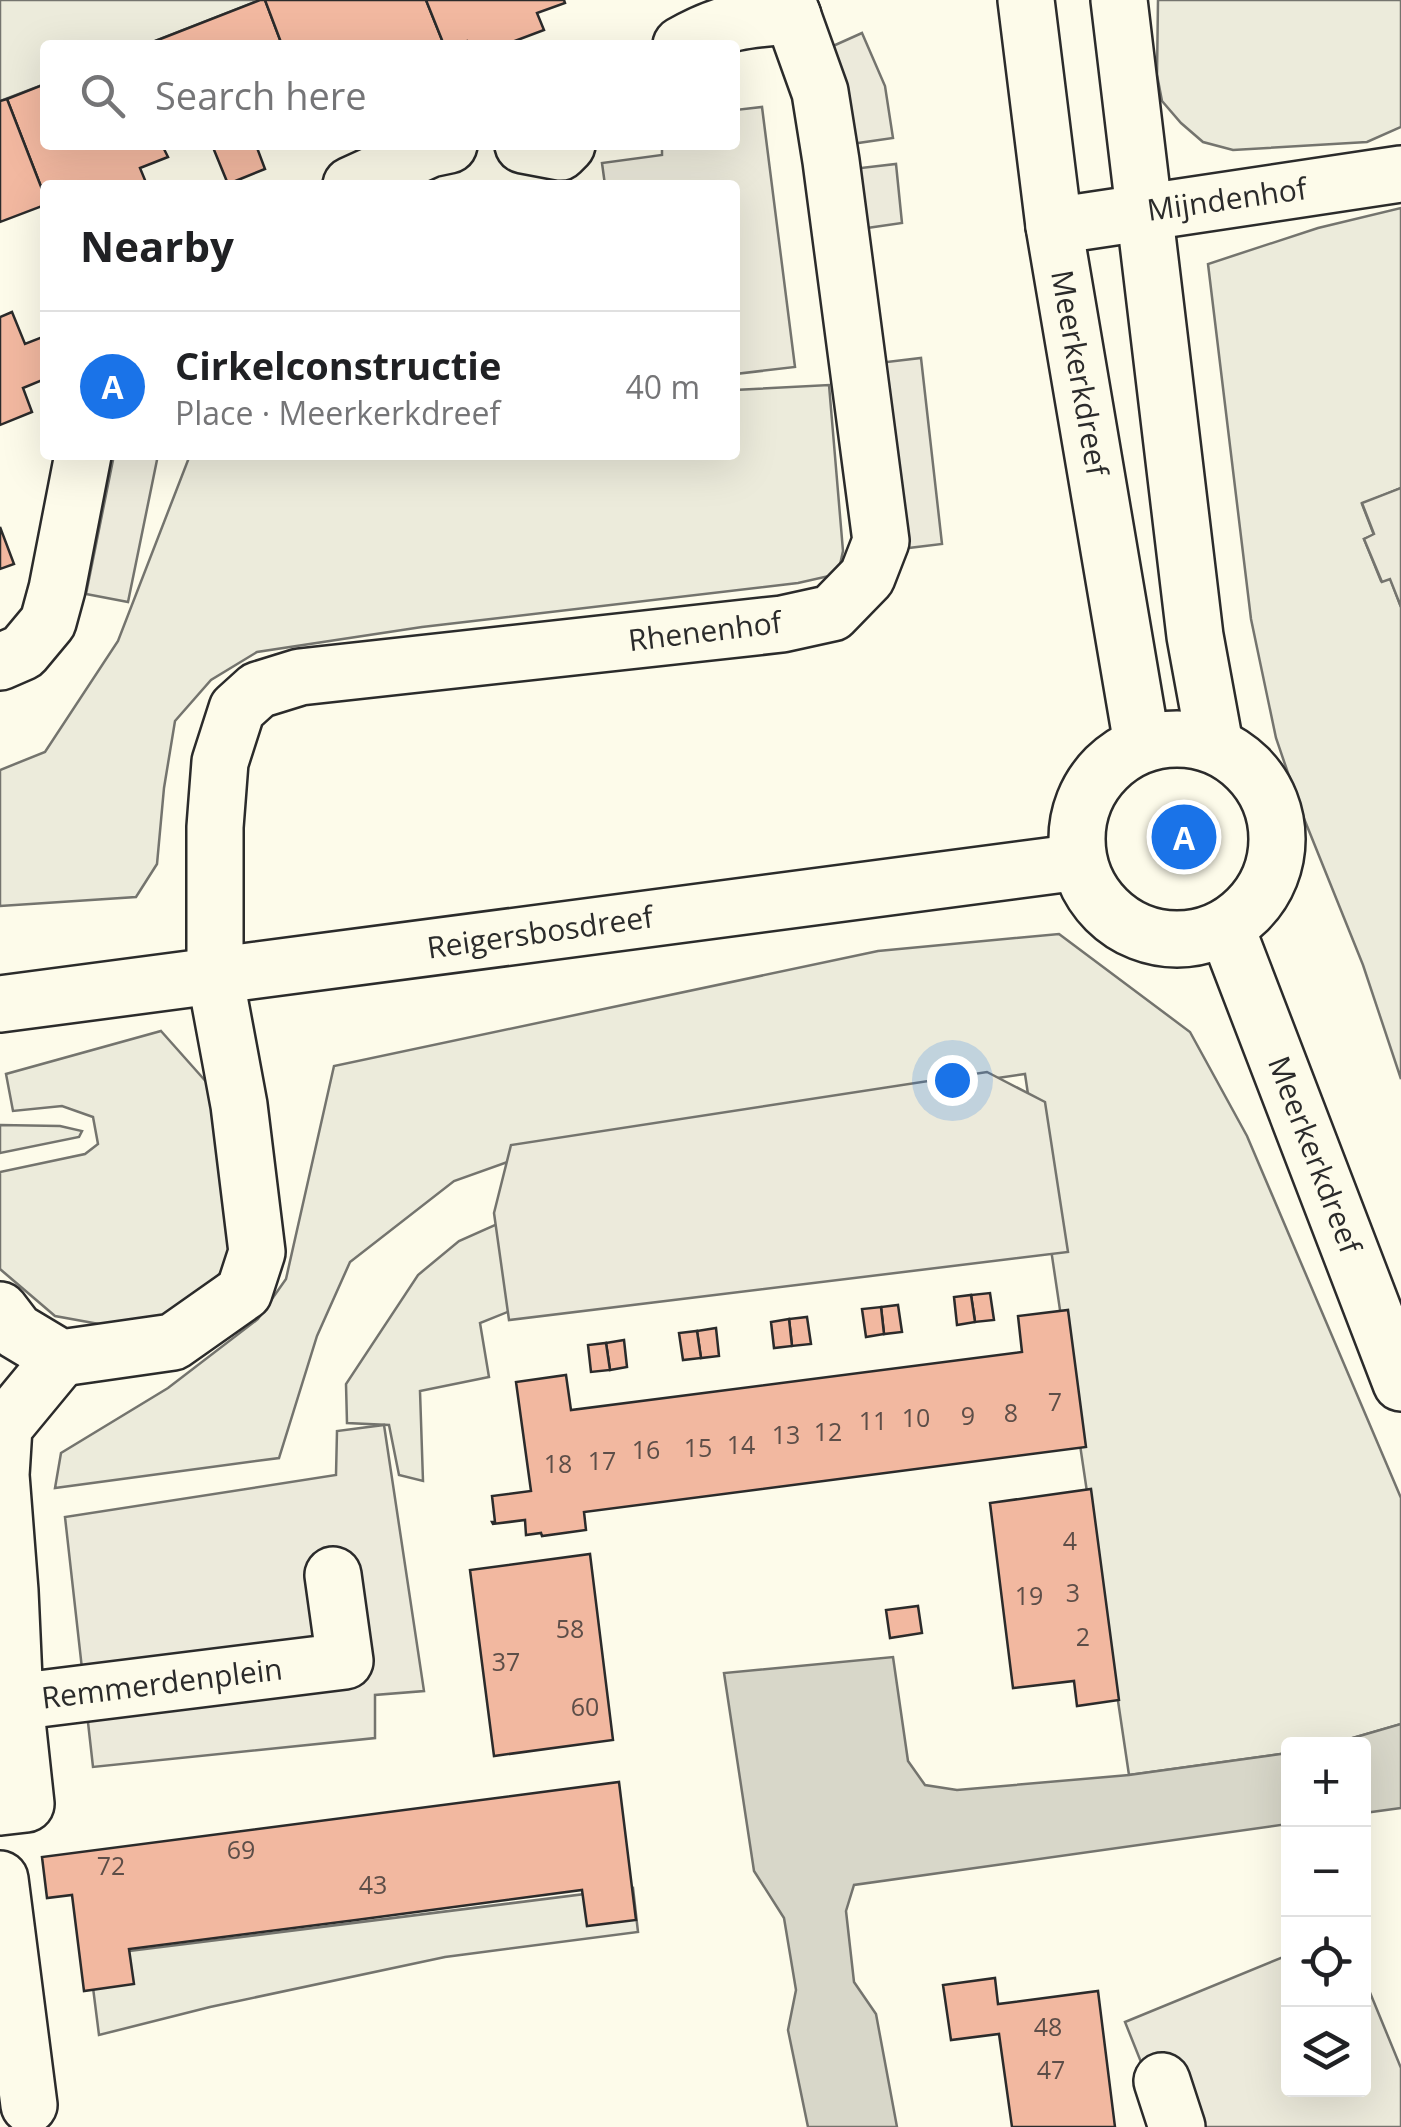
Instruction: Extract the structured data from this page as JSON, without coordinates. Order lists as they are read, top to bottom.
{
  "streets": {
    "street": [
      "Mijndenhof",
      "Meerkerkdreef",
      "Rhenenhof",
      "Reigersbosdreef",
      "Remmerdenplein"
    ]
  },
  "crossings": [
    ["Mijndenhof", "Meerkerkdreef"],
    ["Meerkerkdreef", "Reigersbosdreef"],
    ["Rhenenhof", "Reigersbosdreef"]
  ],
  "house_numbers": [
    "7",
    "8",
    "9",
    "10",
    "11",
    "12",
    "13",
    "14",
    "15",
    "16",
    "17",
    "18",
    "4",
    "3",
    "19",
    "58",
    "2",
    "37",
    "60",
    "69",
    "72",
    "43",
    "48",
    "47"
  ],
  "page": {
    "search": "Search here",
    "heading": "Nearby",
    "list": [
      {
        "mark": "A",
        "name": "Cirkelconstructie",
        "note": "Place · Meerkerkdreef",
        "value": "40 m"
      }
    ],
    "pins": "A",
    "map_buttons": ["+", "−"]
  }
}
